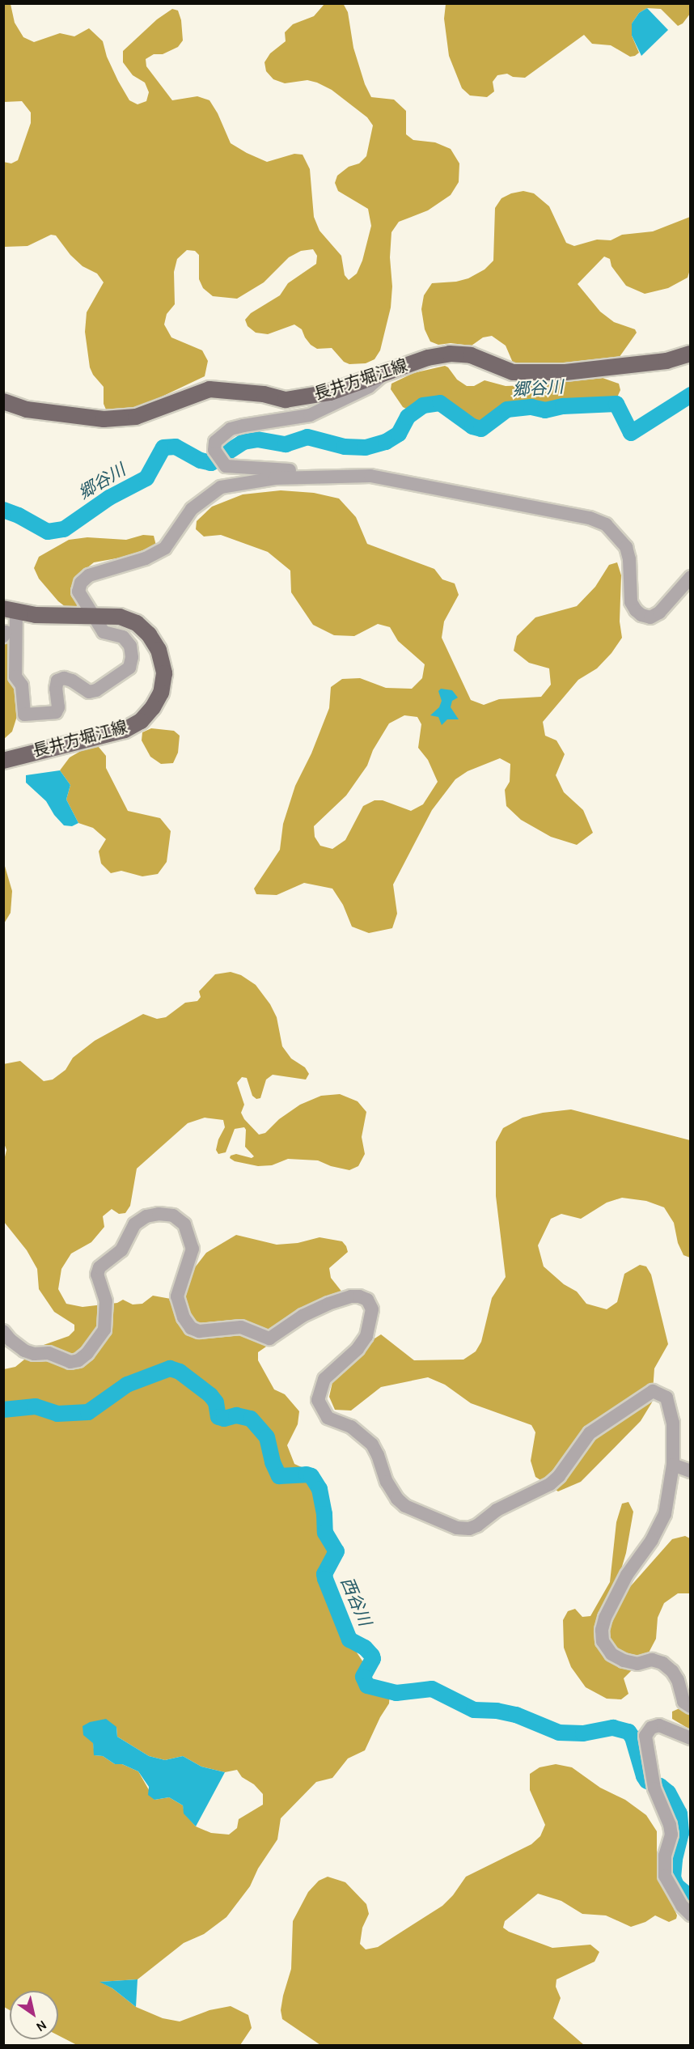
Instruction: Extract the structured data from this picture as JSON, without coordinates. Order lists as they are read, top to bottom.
{
  "streets": {
    "main road": ["長井方堀江線"]
  },
  "water": ["郷谷川", "西谷川"],
  "north": "bottom right"
}
